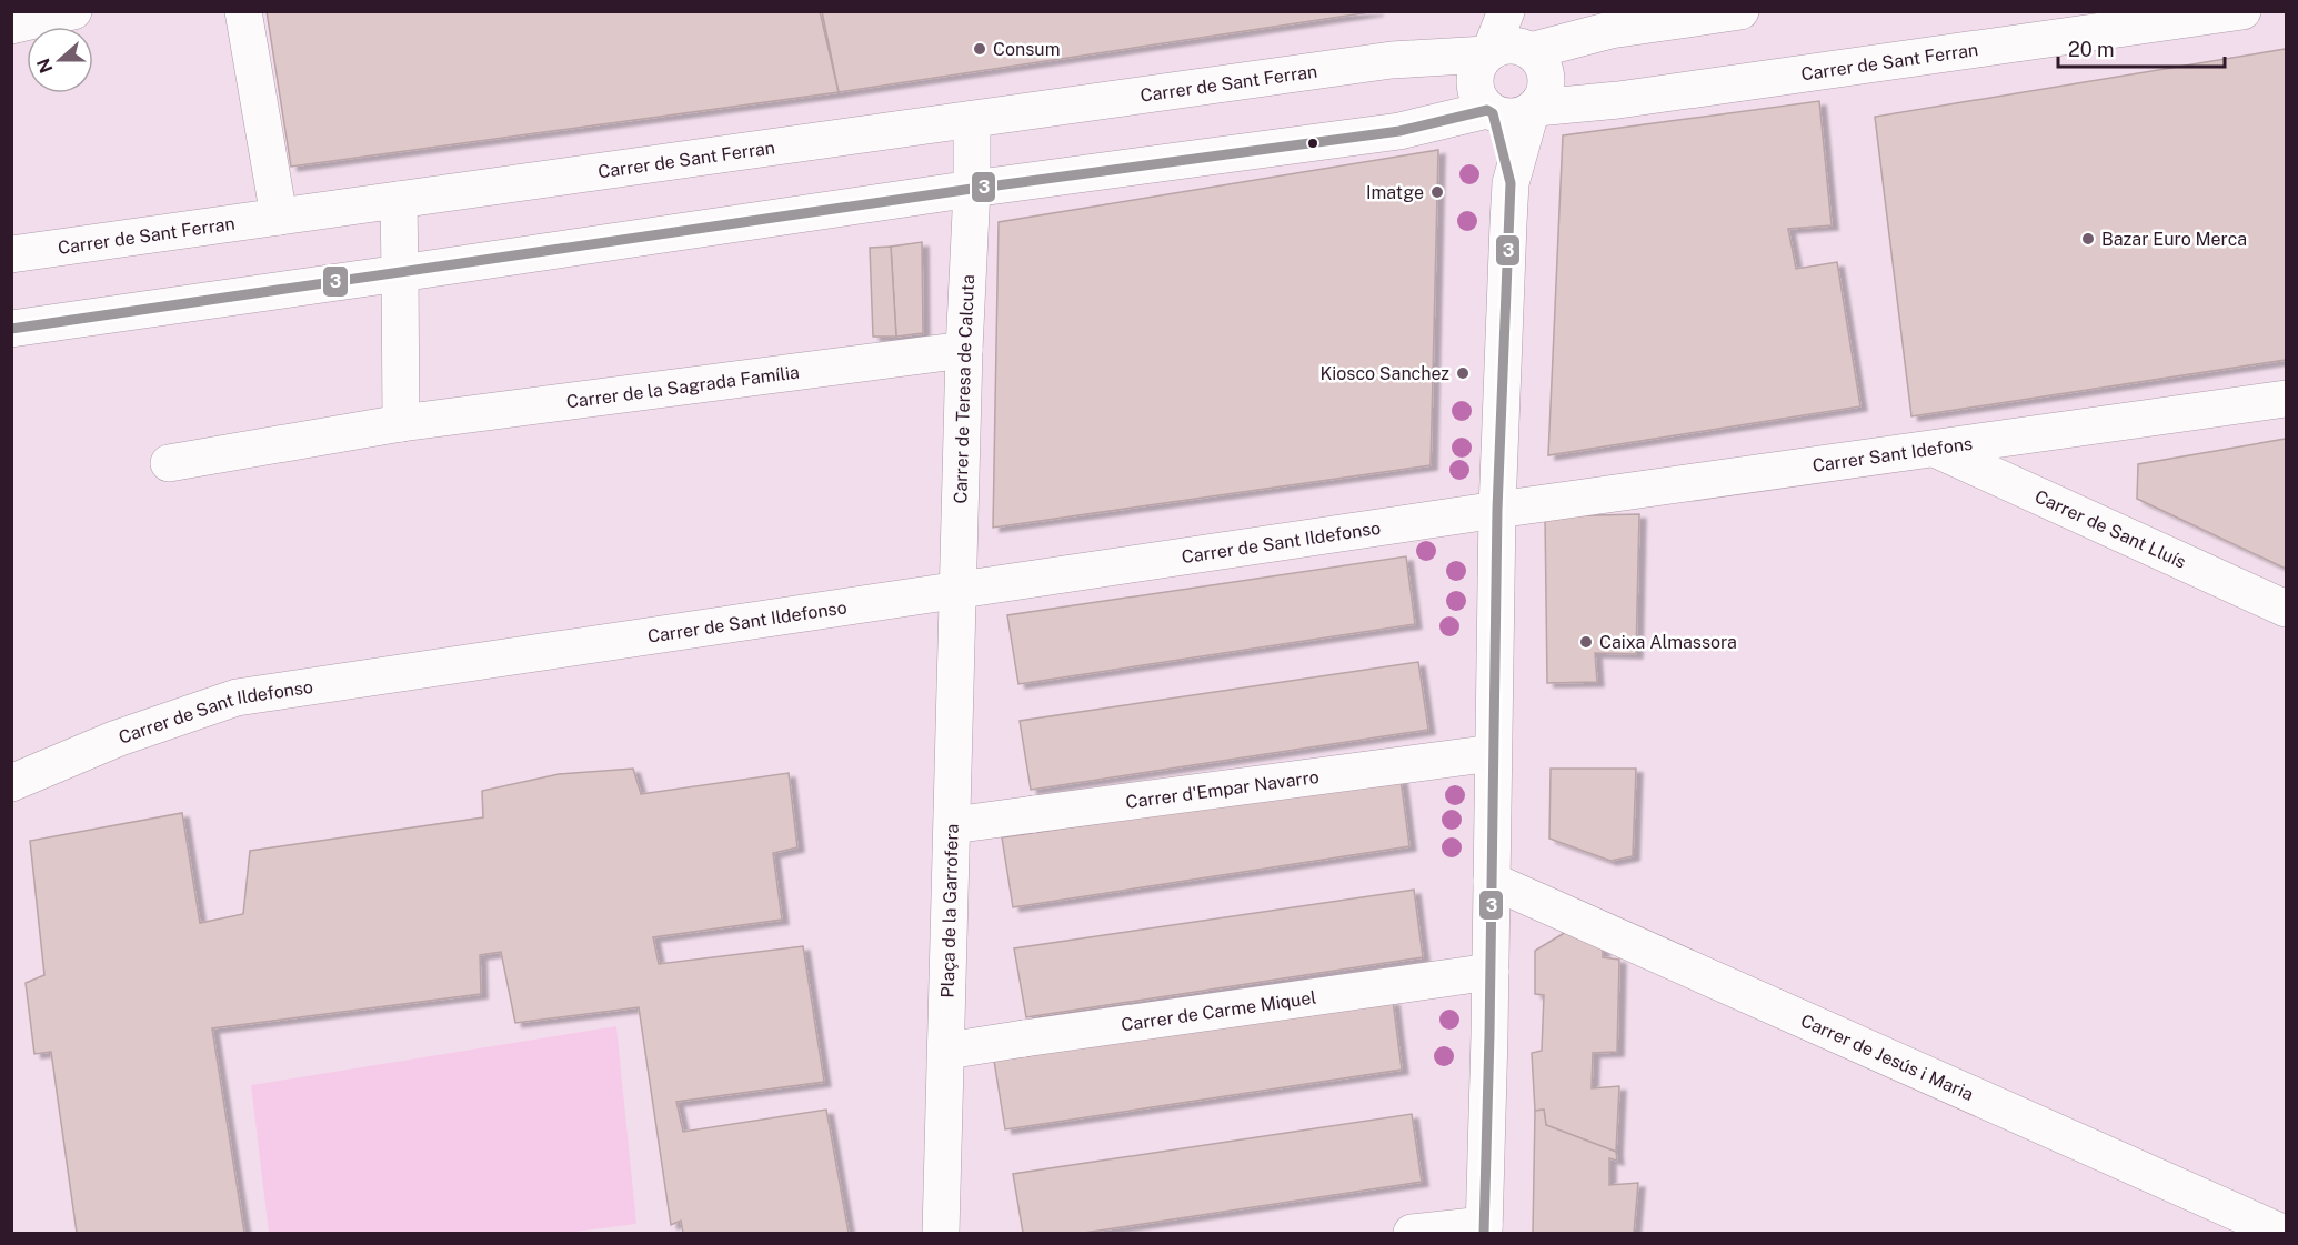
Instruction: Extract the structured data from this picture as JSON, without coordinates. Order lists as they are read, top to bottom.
{
  "streets": {
    "street": [
      "Carrer de Sant Ferran",
      "Carrer de la Sagrada Família",
      "Carrer de Teresa de Calcuta",
      "Carrer Sant Idefons",
      "Carrer de Sant Lluís",
      "Carrer de Sant Ildefonso",
      "Carrer d'Empar Navarro",
      "Plaça de la Garrofera",
      "Carrer de Carme Miquel",
      "Carrer de Jesús i Maria"
    ]
  },
  "crossings": [
    ["Carrer de la Sagrada Família", "Carrer de Teresa de Calcuta"],
    ["Carrer de Teresa de Calcuta", "Carrer de Sant Ildefonso"],
    ["Carrer de Teresa de Calcuta", "Plaça de la Garrofera"],
    ["Carrer Sant Idefons", "Carrer de Sant Lluís"],
    ["Carrer Sant Idefons", "Carrer de Sant Ildefonso"],
    ["Carrer de Sant Ildefonso", "Plaça de la Garrofera"],
    ["Carrer d'Empar Navarro", "Plaça de la Garrofera"],
    ["Plaça de la Garrofera", "Carrer de Carme Miquel"]
  ],
  "places": [
    "Consum",
    "Imatge",
    "Bazar Euro Merca",
    "Kiosco Sanchez",
    "Caixa Almassora"
  ],
  "lines": ["transit line 3"],
  "scale_bar": "20 m",
  "north": "left"
}
